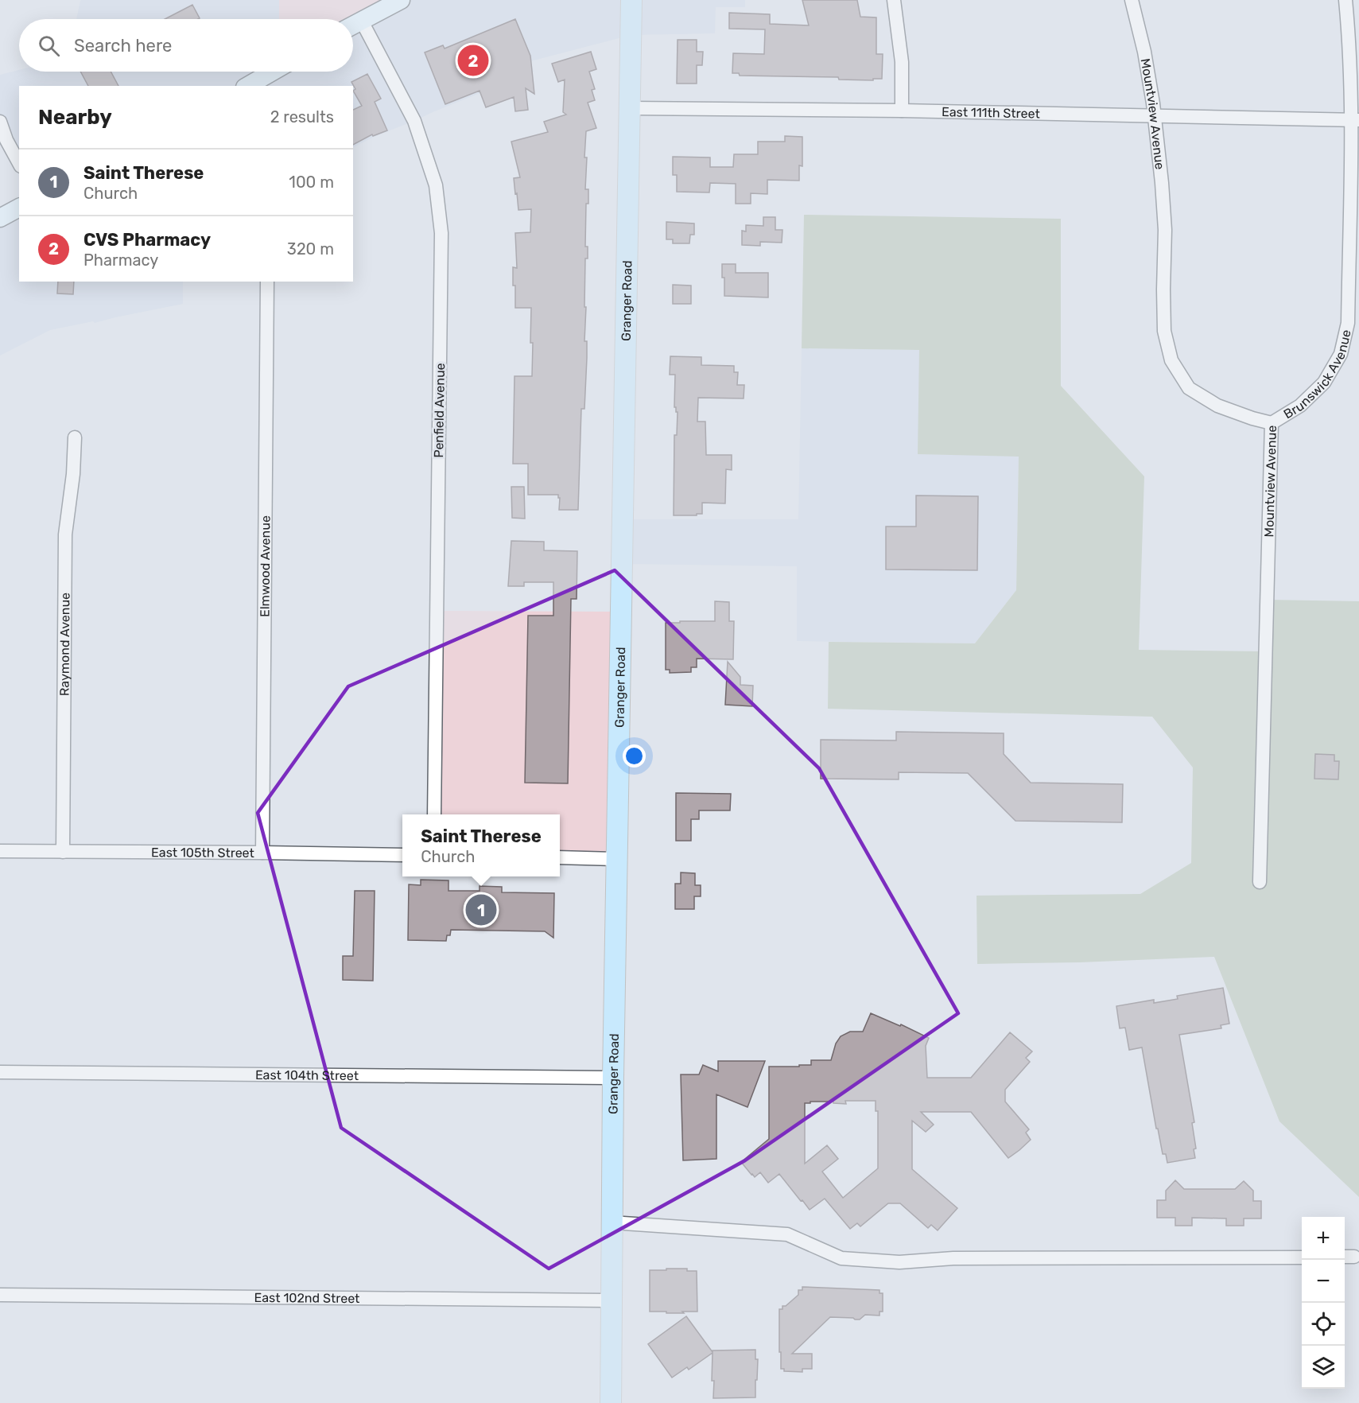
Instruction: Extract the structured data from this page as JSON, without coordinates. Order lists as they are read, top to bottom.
{
  "streets": {
    "main road": ["Granger Road"],
    "street": [
      "East 111th Street",
      "Mountview Avenue",
      "Brunswick Avenue",
      "Penfield Avenue",
      "Elmwood Avenue",
      "Raymond Avenue",
      "East 105th Street",
      "East 104th Street",
      "East 102nd Street"
    ]
  },
  "crossings": [
    ["East 111th Street", "Mountview Avenue"],
    ["East 111th Street", "Granger Road"],
    ["East 111th Street", "Brunswick Avenue"],
    ["Mountview Avenue", "Brunswick Avenue"],
    ["Granger Road", "East 104th Street"],
    ["Granger Road", "East 102nd Street"],
    ["Elmwood Avenue", "East 105th Street"],
    ["Raymond Avenue", "East 105th Street"]
  ],
  "page": {
    "search": "Search here",
    "pins": ["2", "1"],
    "heading": ["Nearby", "2 results"],
    "list": [
      {
        "mark": "1",
        "name": "Saint Therese",
        "note": "Church",
        "value": "100 m"
      },
      {
        "mark": "2",
        "name": "CVS Pharmacy",
        "note": "Pharmacy",
        "value": "320 m"
      }
    ],
    "popup": ["Saint Therese", "Church"],
    "map_buttons": ["+", "−"]
  }
}
